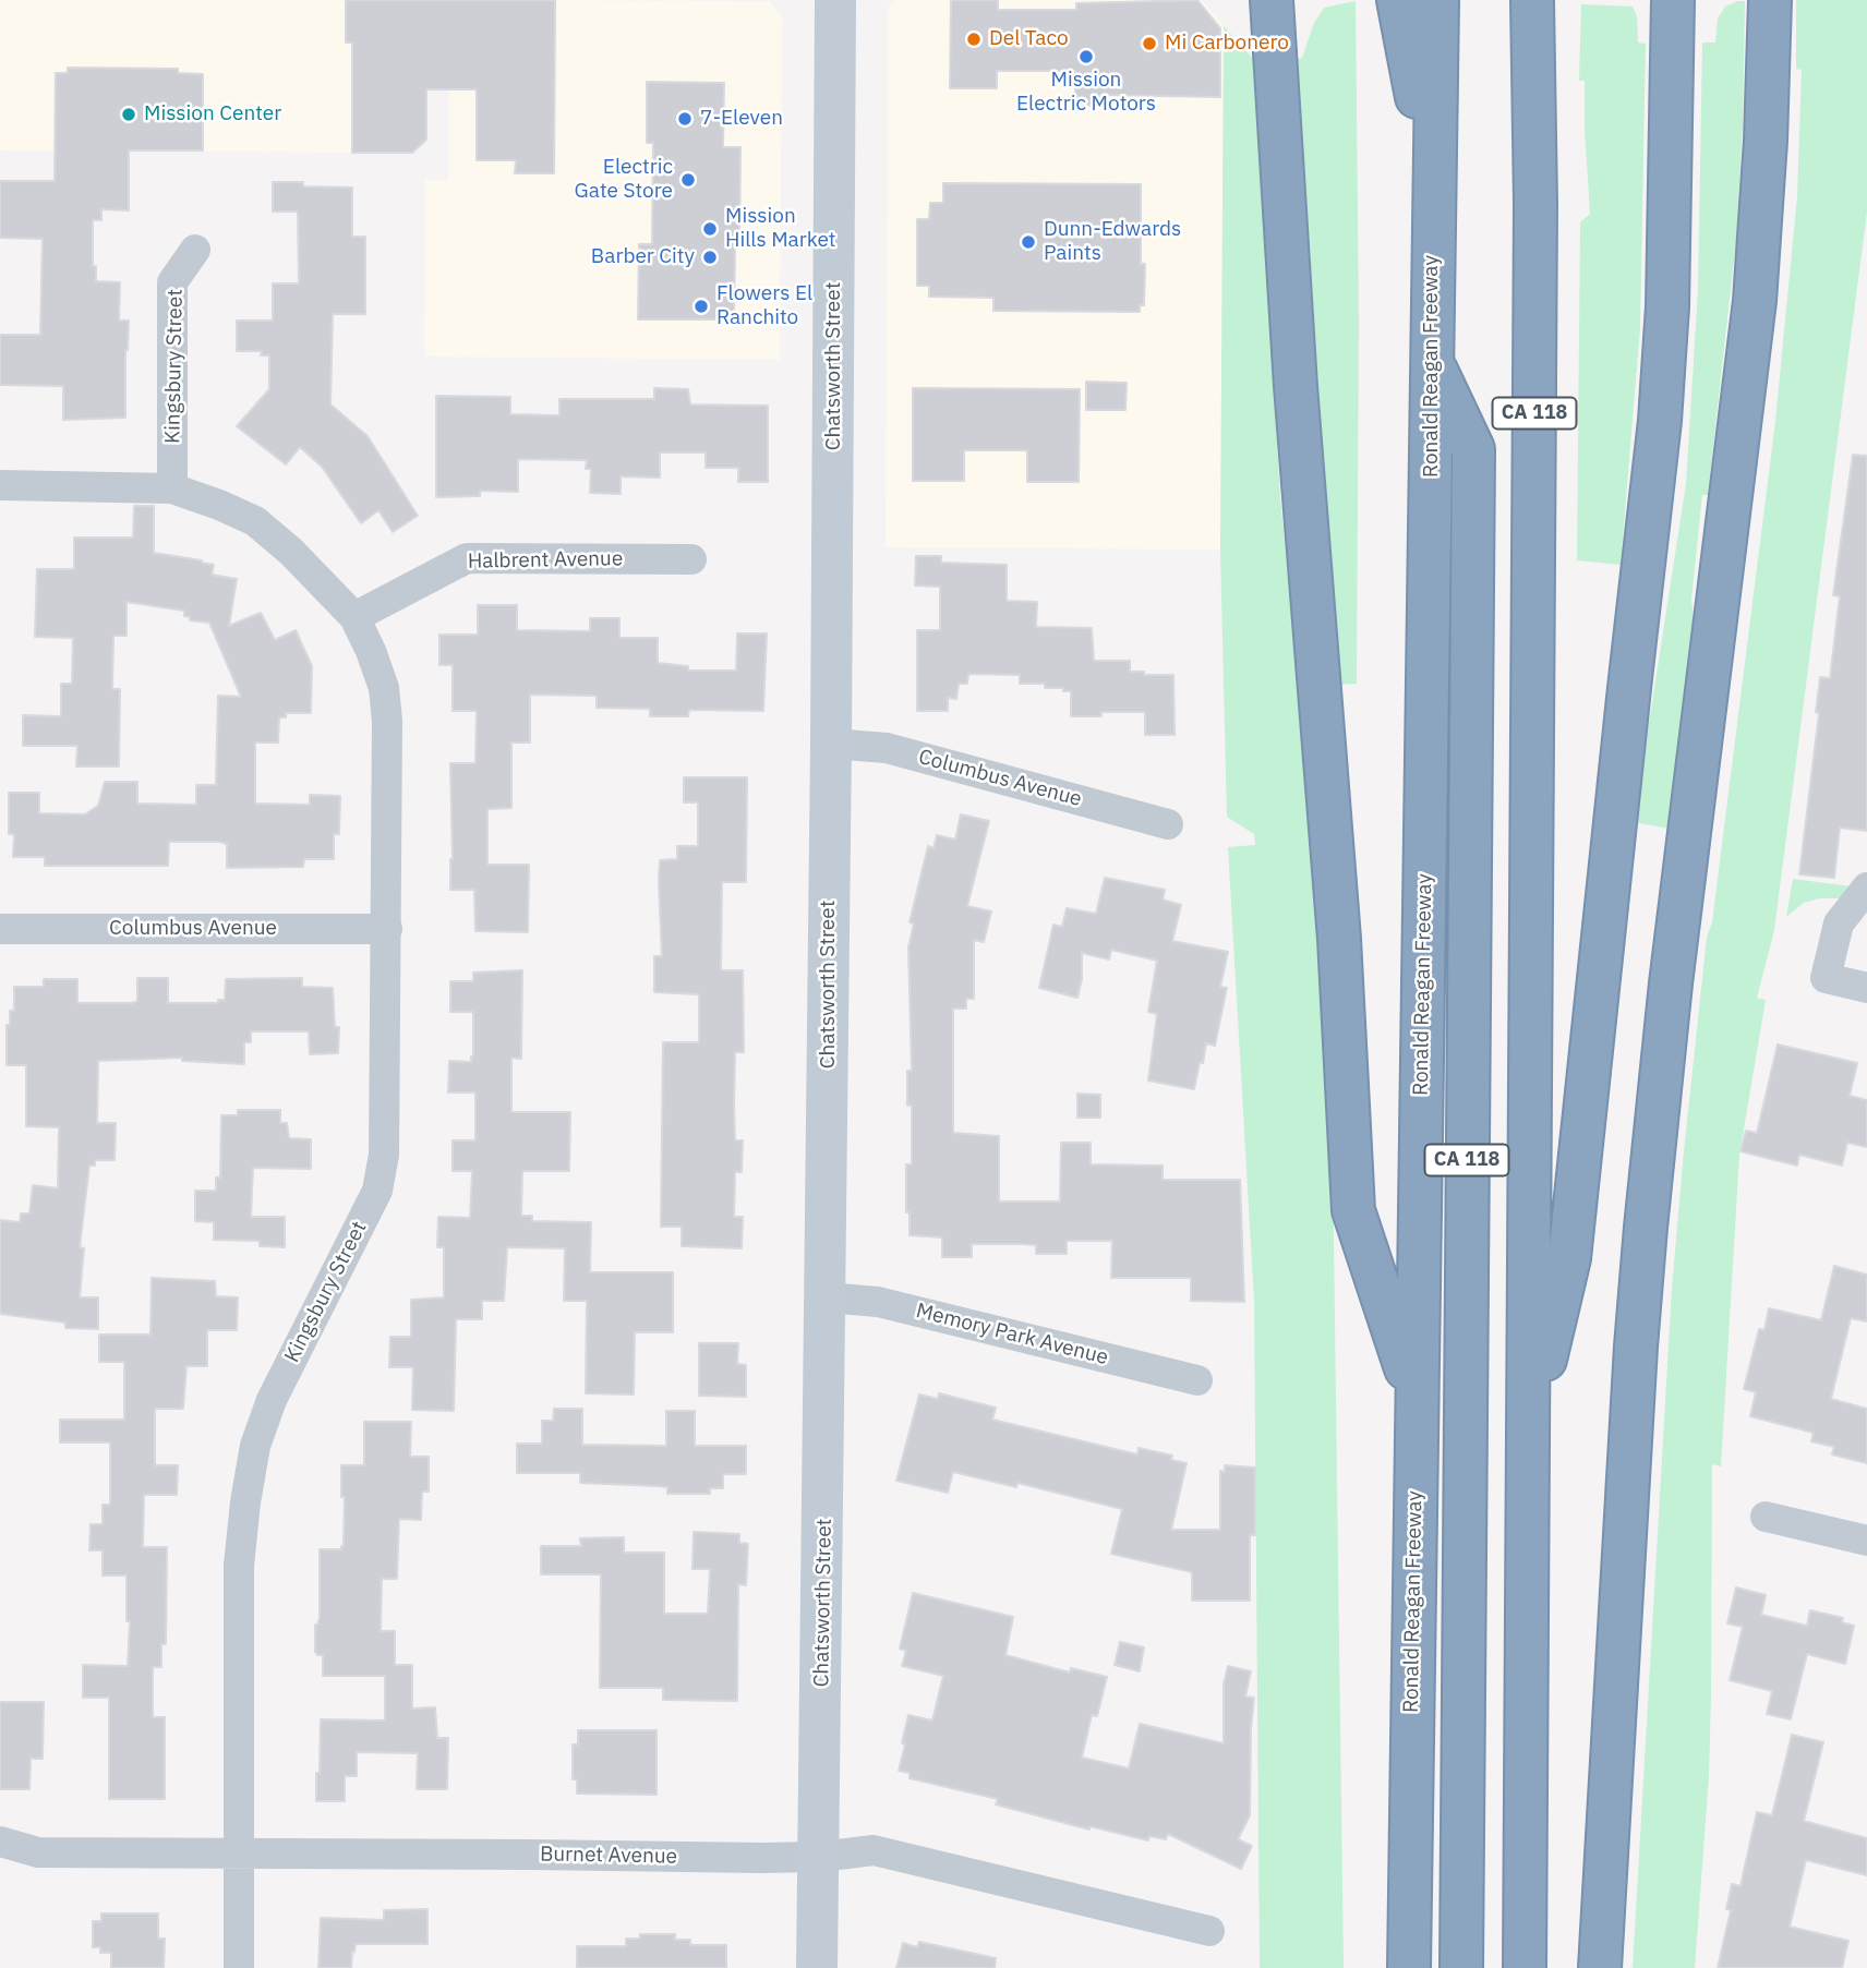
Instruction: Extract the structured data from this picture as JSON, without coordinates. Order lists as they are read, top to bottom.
{
  "streets": {
    "highway": ["Ronald Reagan Freeway", "CA 118"],
    "main road": ["Chatsworth Street"],
    "street": [
      "Kingsbury Street",
      "Halbrent Avenue",
      "Columbus Avenue",
      "Memory Park Avenue",
      "Burnet Avenue"
    ]
  },
  "crossings": [
    ["Kingsbury Street", "Halbrent Avenue"],
    ["Kingsbury Street", "Columbus Avenue"],
    ["Kingsbury Street", "Burnet Avenue"],
    ["Chatsworth Street", "Columbus Avenue"],
    ["Chatsworth Street", "Memory Park Avenue"],
    ["Chatsworth Street", "Burnet Avenue"],
    ["Ronald Reagan Freeway", "CA 118"]
  ],
  "places": [
    "Del Taco",
    "Mi Carbonero",
    "Mission Electric Motors",
    "Mission Center",
    "7-Eleven",
    "Electric Gate Store",
    "Mission Hills Market",
    "Dunn-Edwards Paints",
    "Barber City",
    "Flowers El Ranchito"
  ]
}
